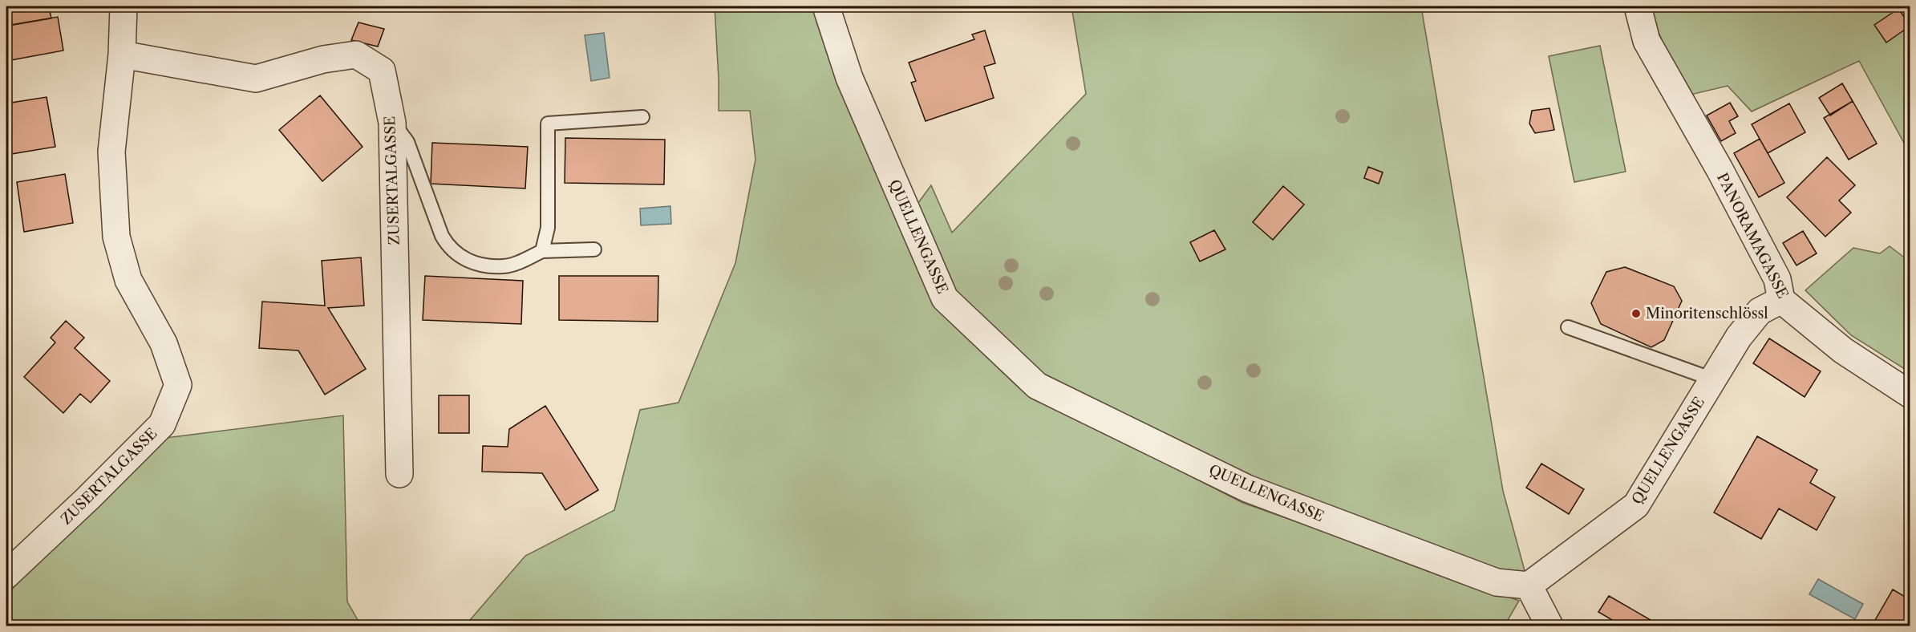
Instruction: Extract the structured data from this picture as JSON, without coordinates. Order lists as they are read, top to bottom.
{
  "streets": {
    "street": ["ZUSERTALGASSE", "PANORAMAGASSE", "QUELLENGASSE"]
  },
  "crossings": [
    ["PANORAMAGASSE", "QUELLENGASSE"]
  ],
  "places": ["Minoritenschlössl"]
}
